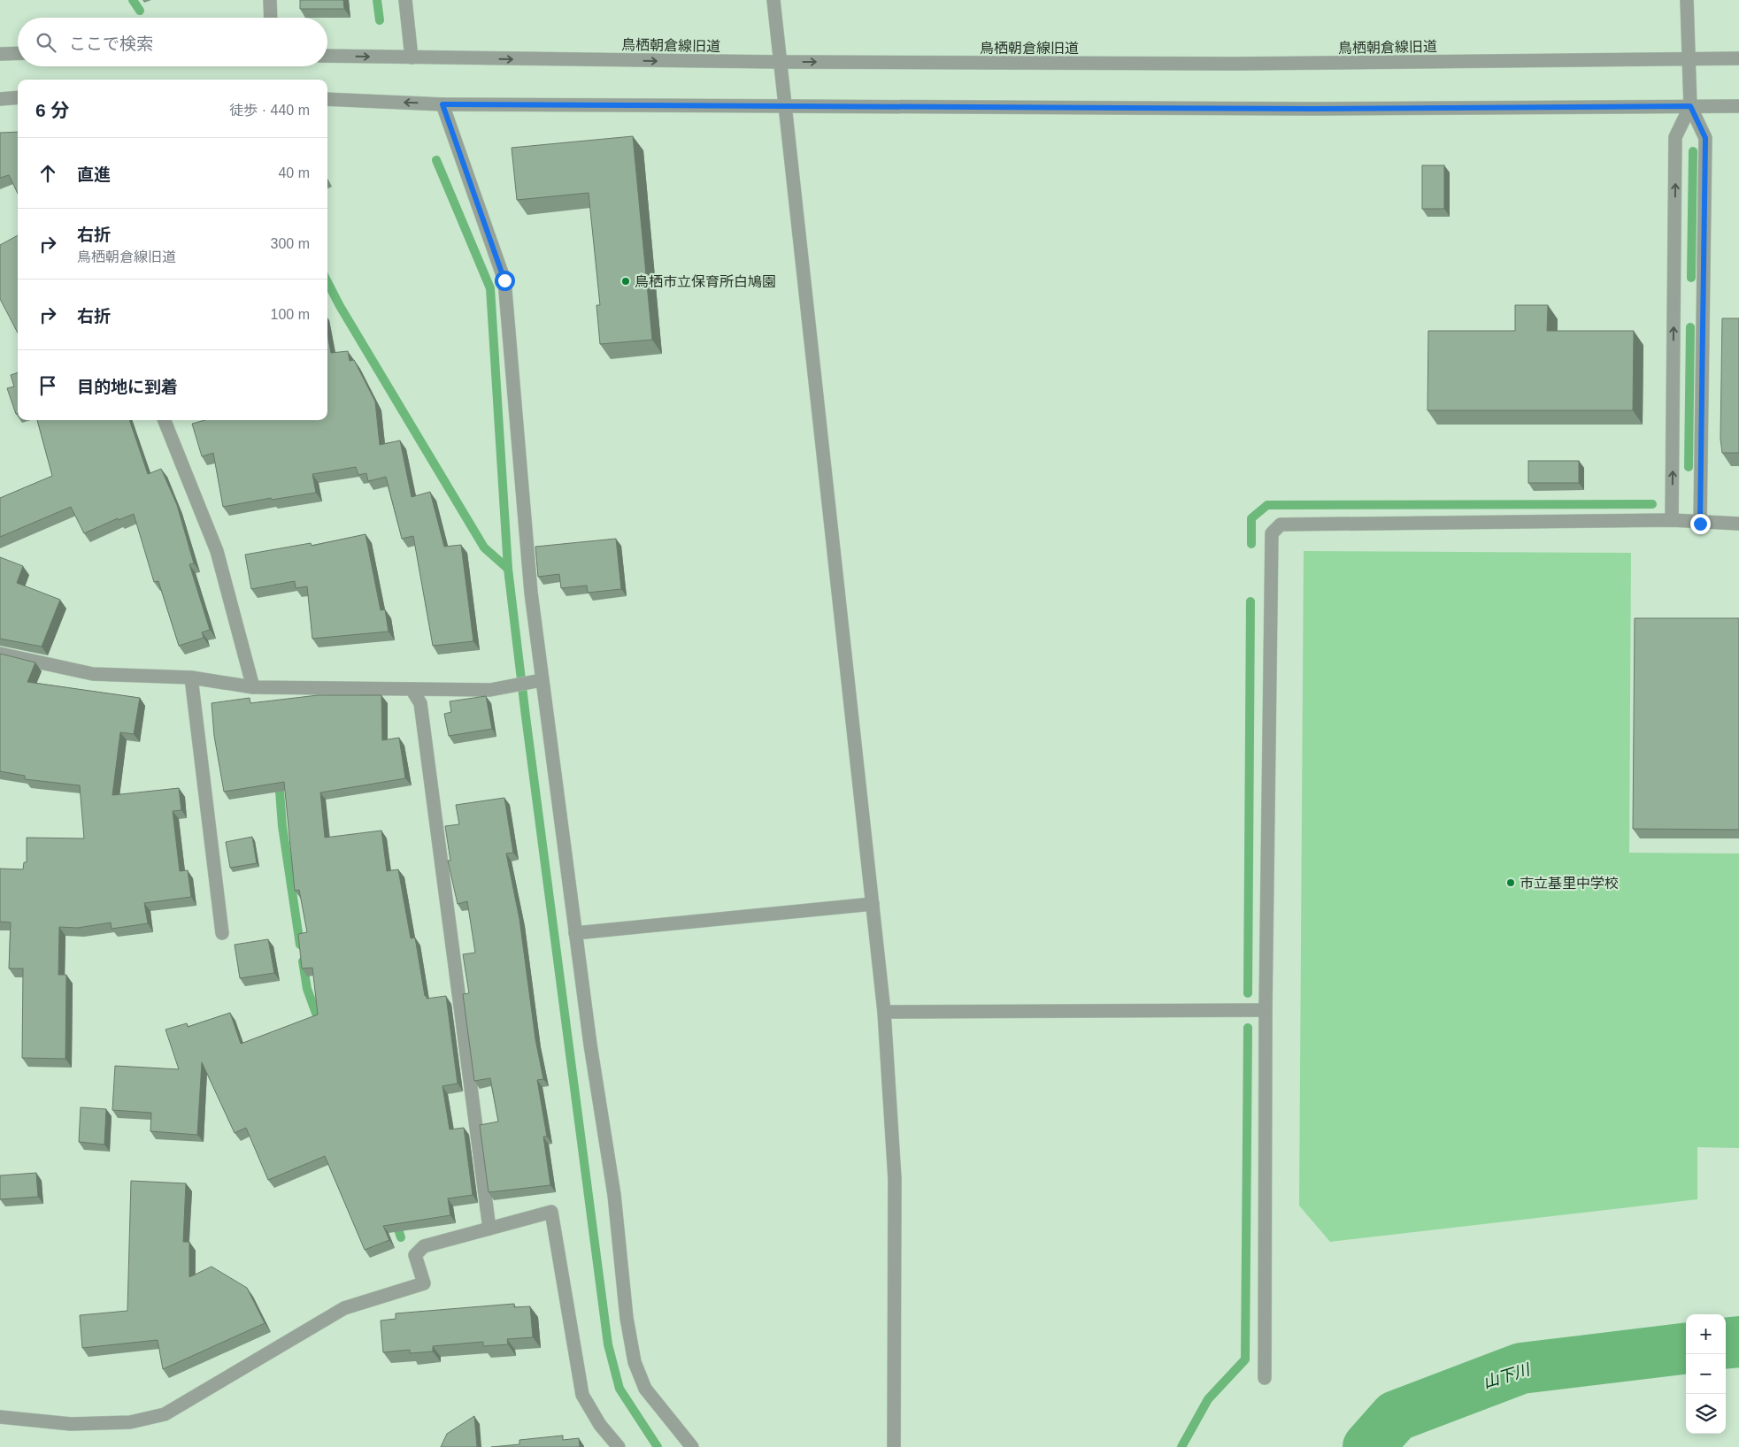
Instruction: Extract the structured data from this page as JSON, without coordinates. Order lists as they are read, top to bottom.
{
  "streets": {
    "street": ["鳥栖朝倉線旧道"]
  },
  "water": ["山下川"],
  "places": ["鳥栖市立保育所白鳩園", "市立基里中学校"],
  "page": {
    "search": "ここで検索",
    "heading": ["6 分", "徒歩 · 440 m"],
    "list": [
      ["直進", "40 m"],
      ["右折", "鳥栖朝倉線旧道", "300 m"],
      ["右折", "100 m"],
      "目的地に到着"
    ],
    "map_buttons": ["+", "−"]
  }
}
